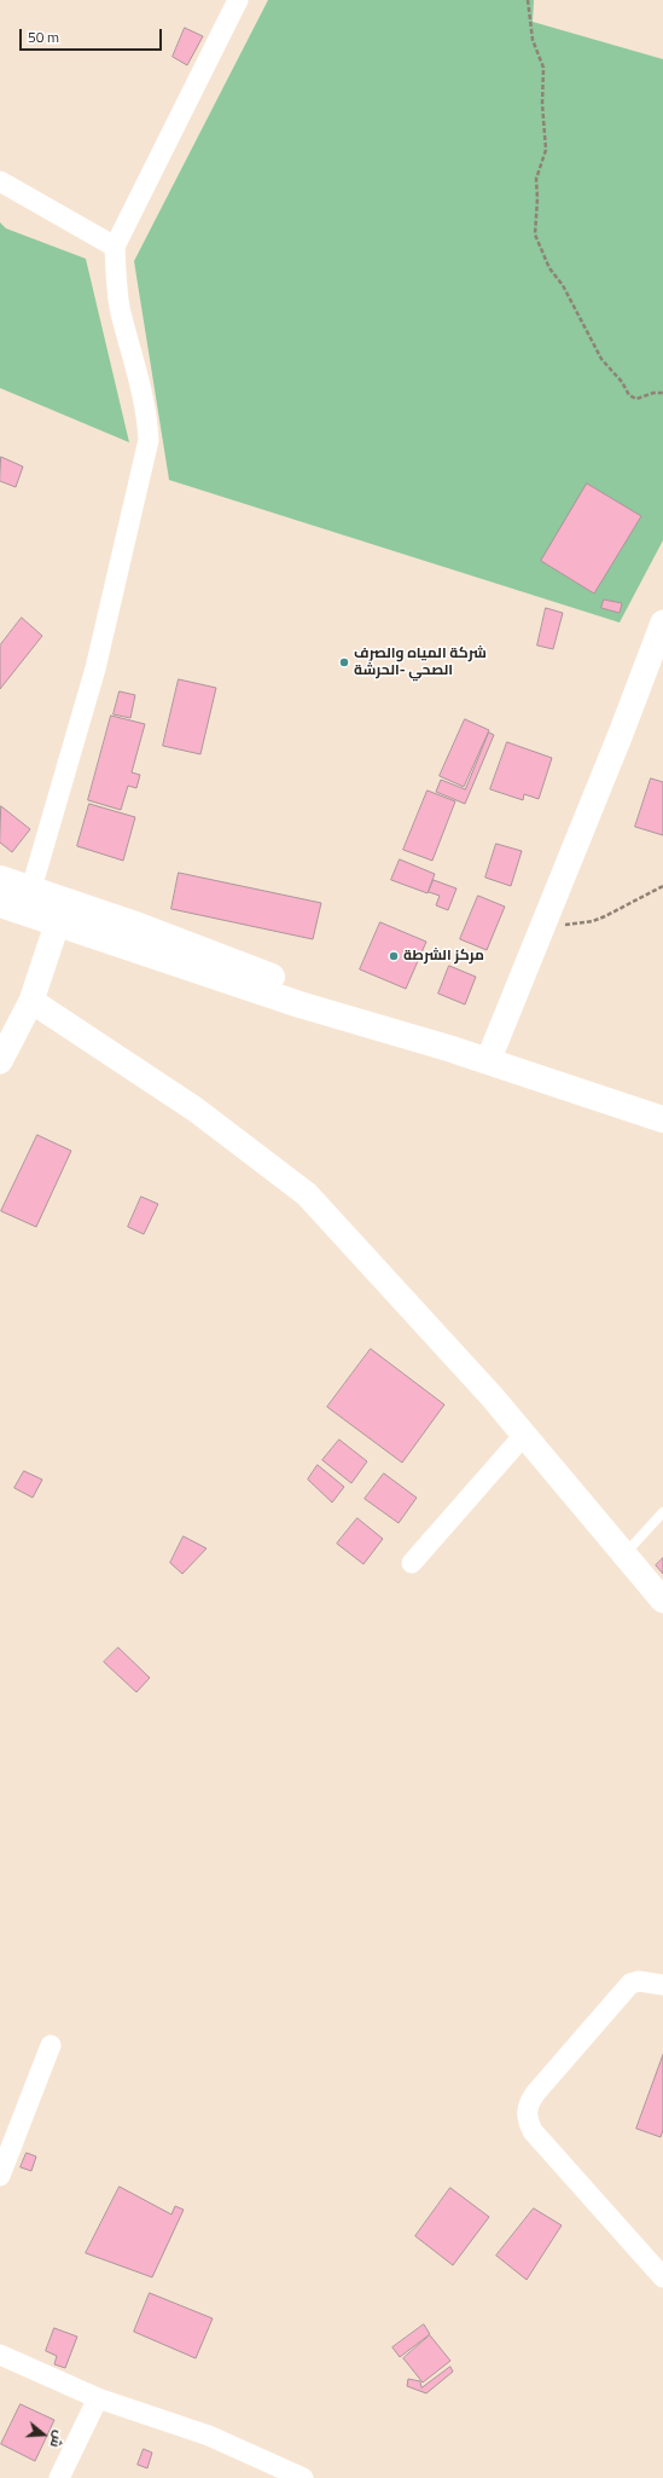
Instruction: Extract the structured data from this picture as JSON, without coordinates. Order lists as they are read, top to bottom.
{
  "places": ["شركة المياه والصرف الصحي -الحرشة", "مركز الشرطة"],
  "scale_bar": "50 m",
  "north": "right"
}
